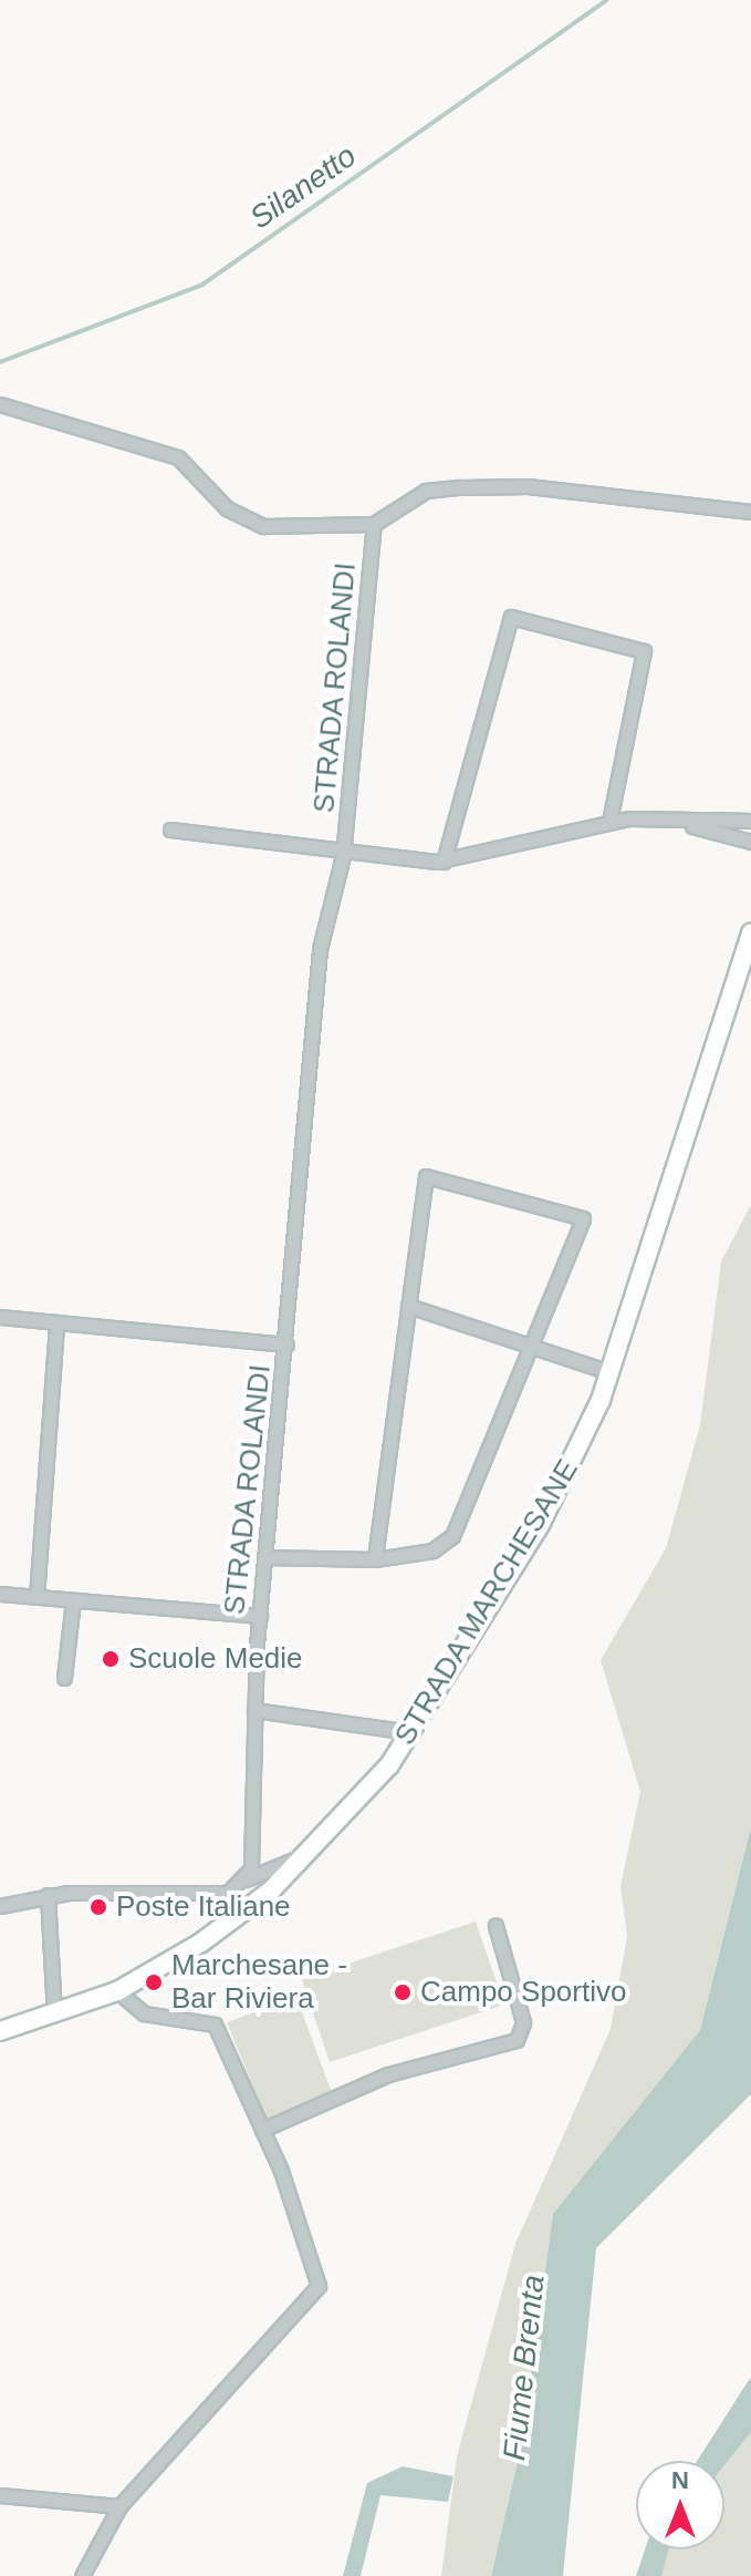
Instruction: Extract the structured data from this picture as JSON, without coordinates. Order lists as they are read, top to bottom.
{
  "streets": {
    "main road": ["STRADA MARCHESANE"],
    "street": ["STRADA ROLANDI"]
  },
  "water": ["Silanetto", "Fiume Brenta"],
  "places": [
    "Scuole Medie",
    "Poste Italiane",
    "Marchesane - Bar Riviera",
    "Campo Sportivo"
  ],
  "north": "top"
}
